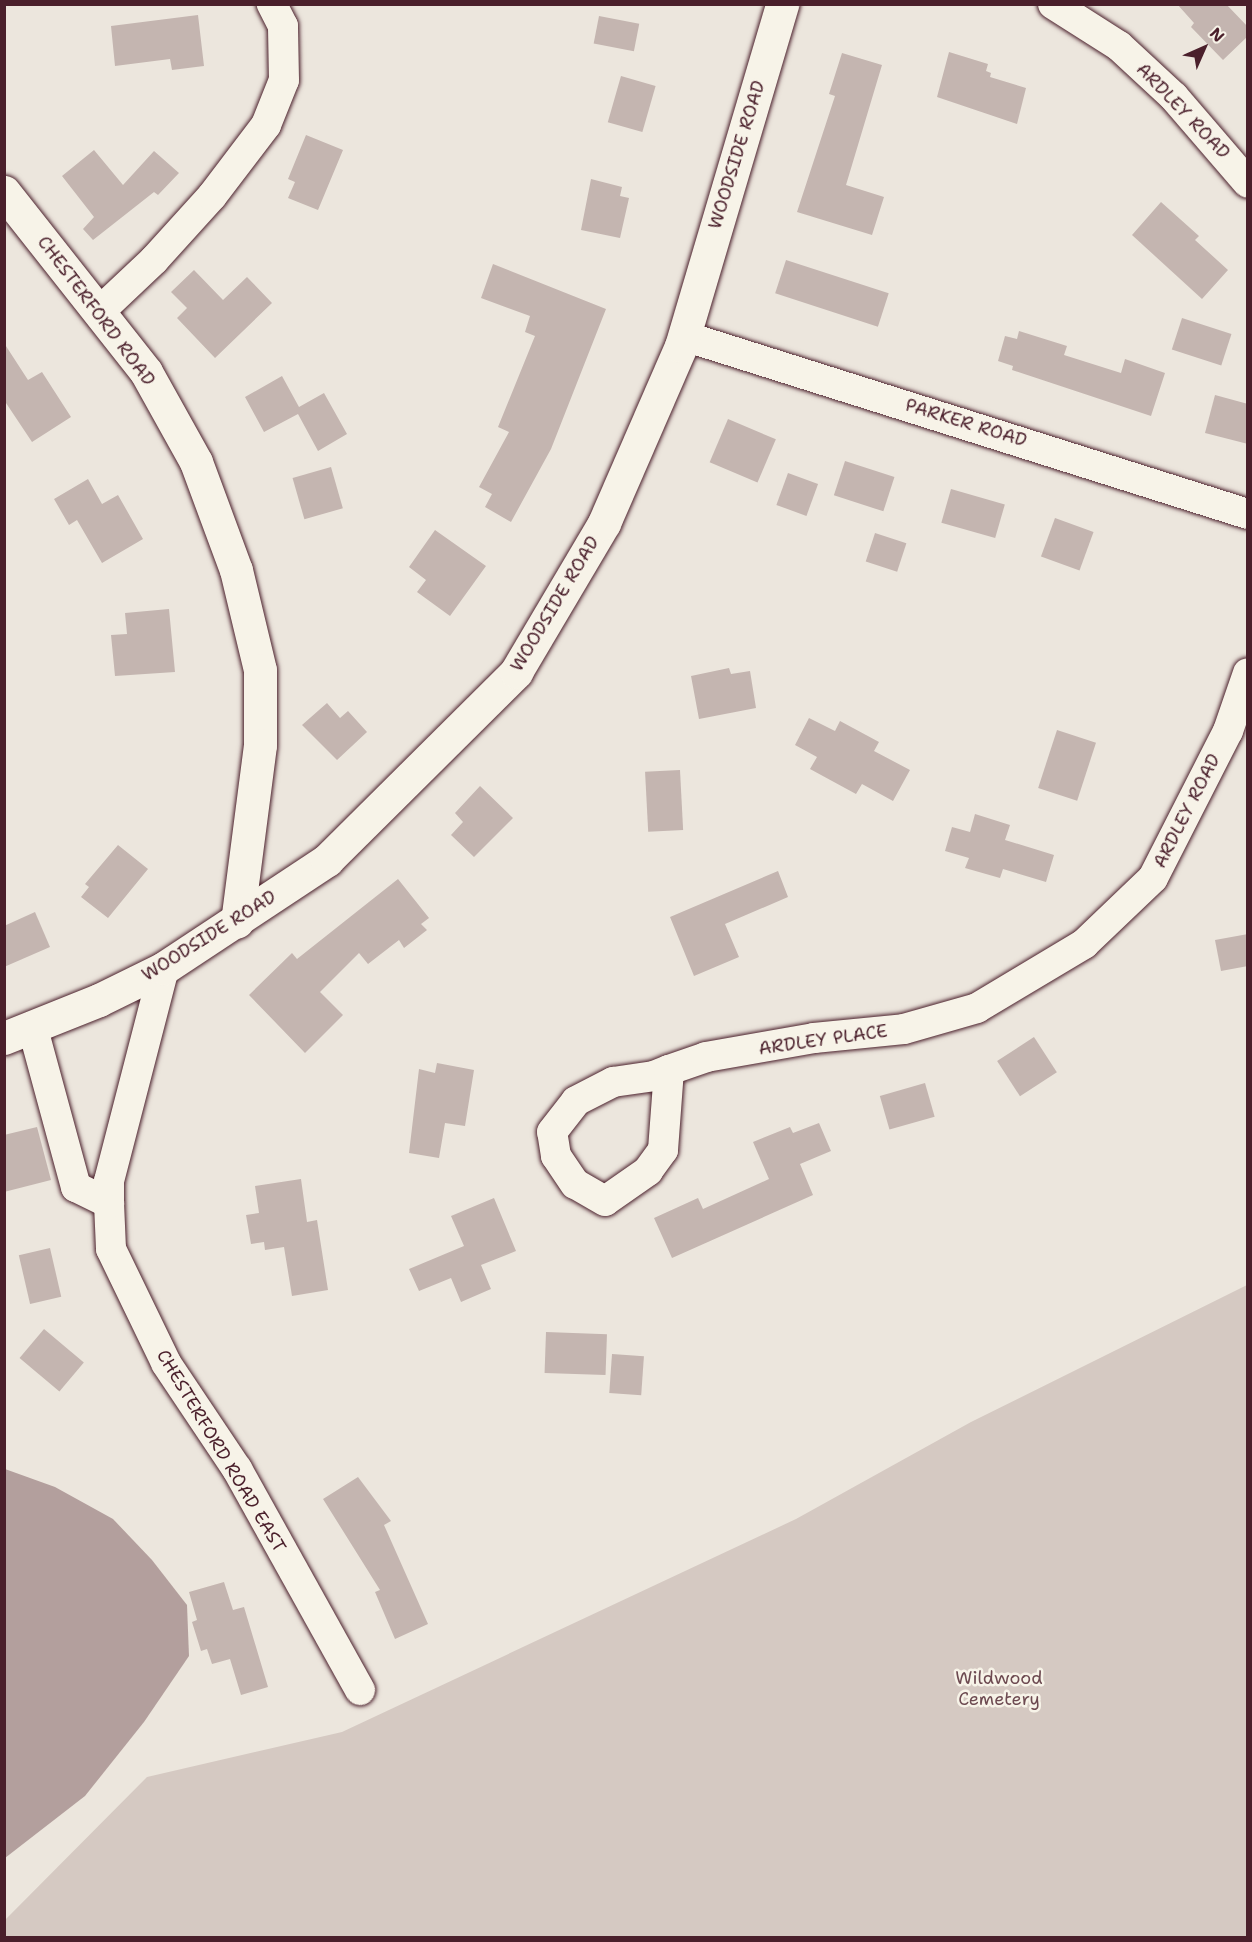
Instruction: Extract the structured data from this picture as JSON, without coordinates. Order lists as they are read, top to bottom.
{
  "streets": {
    "street": [
      "ARDLEY ROAD",
      "WOODSIDE ROAD",
      "CHESTERFORD ROAD",
      "PARKER ROAD",
      "ARDLEY PLACE",
      "CHESTERFORD ROAD EAST"
    ]
  },
  "crossings": [
    ["ARDLEY ROAD", "ARDLEY PLACE"],
    ["WOODSIDE ROAD", "CHESTERFORD ROAD"],
    ["WOODSIDE ROAD", "PARKER ROAD"],
    ["WOODSIDE ROAD", "CHESTERFORD ROAD EAST"]
  ],
  "parks": ["Wildwood Cemetery"],
  "north": "top right"
}
